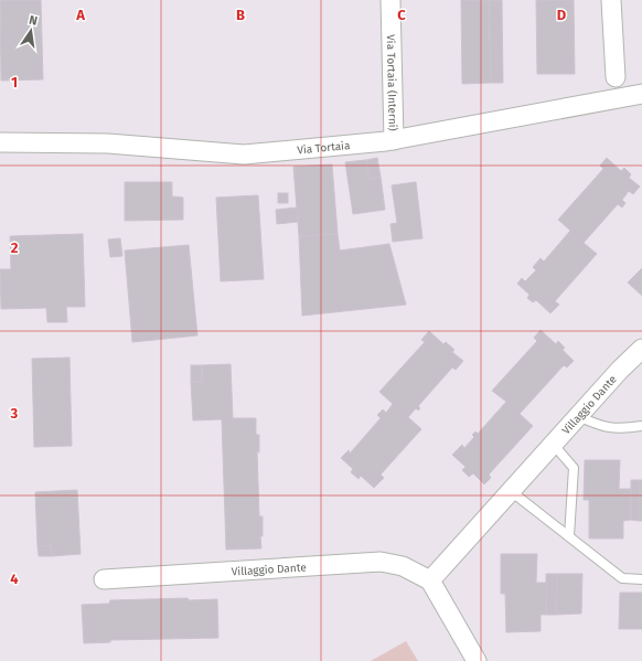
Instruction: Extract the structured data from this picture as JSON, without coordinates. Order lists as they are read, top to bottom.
{
  "streets": {
    "street": ["Via Tortaia (Interni)", "Via Tortaia", "Villaggio Dante"]
  },
  "crossings": [
    ["Via Tortaia (Interni)", "Via Tortaia"]
  ],
  "north": "top",
  "grid": {
    "columns": [
      "A",
      "B",
      "C",
      "D"
    ],
    "rows": [
      "1",
      "2",
      "3",
      "4"
    ]
  }
}
